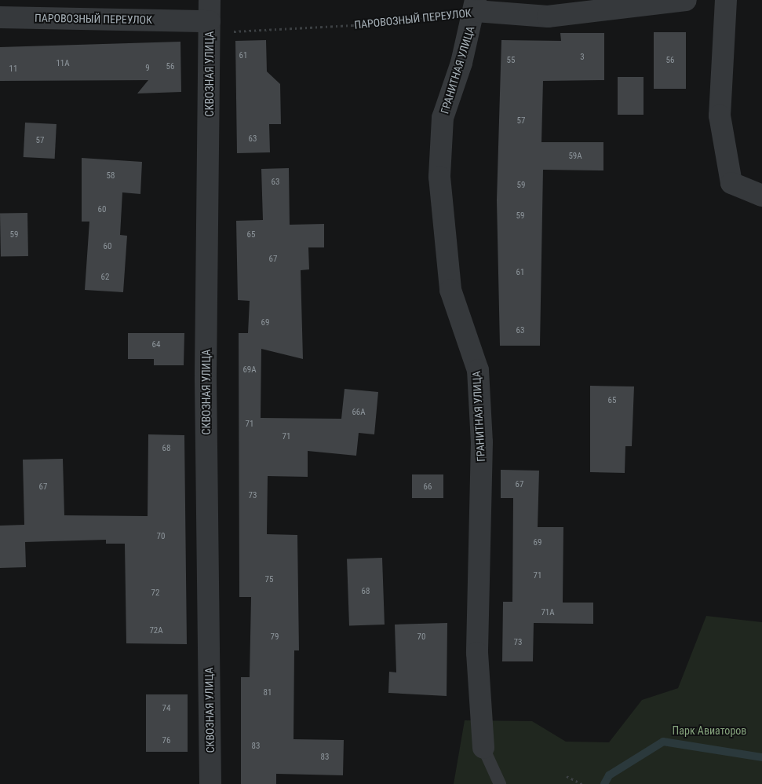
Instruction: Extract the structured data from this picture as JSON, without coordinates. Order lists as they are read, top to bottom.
{
  "streets": {
    "street": ["ПАРОВОЗНЫЙ ПЕРЕУЛОК", "ГРАНИТНАЯ УЛИЦА", "СКВОЗНАЯ УЛИЦА"]
  },
  "crossings": [
    ["ПАРОВОЗНЫЙ ПЕРЕУЛОК", "ГРАНИТНАЯ УЛИЦА"],
    ["ПАРОВОЗНЫЙ ПЕРЕУЛОК", "СКВОЗНАЯ УЛИЦА"]
  ],
  "parks": ["Парк Авиаторов"],
  "house_numbers": [
    "61",
    "3",
    "55",
    "56",
    "11А",
    "56",
    "9",
    "11",
    "57",
    "63",
    "57",
    "59А",
    "58",
    "63",
    "59",
    "60",
    "59",
    "59",
    "65",
    "60",
    "67",
    "61",
    "62",
    "69",
    "63",
    "64",
    "69А",
    "65",
    "66А",
    "71",
    "71",
    "68",
    "67",
    "67",
    "66",
    "73",
    "70",
    "69",
    "71",
    "75",
    "68",
    "72",
    "71А",
    "72А",
    "79",
    "70",
    "73",
    "81",
    "74",
    "76",
    "83",
    "83"
  ]
}
